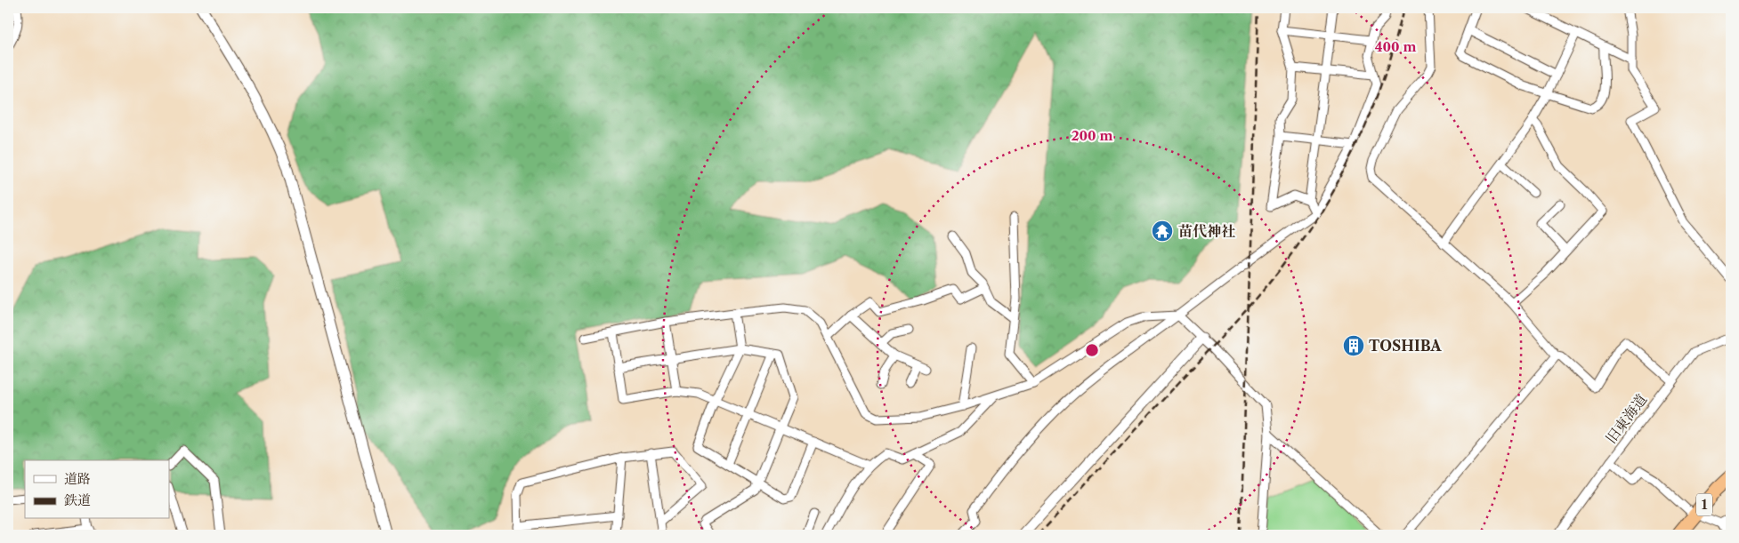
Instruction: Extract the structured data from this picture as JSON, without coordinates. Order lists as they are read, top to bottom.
{
  "streets": {
    "highway": ["1"],
    "street": ["旧東海道"]
  },
  "places": {
    "temple": ["苗代神社"],
    "building": ["TOSHIBA"]
  },
  "legend": ["道路", "鉄道"],
  "rings": ["400 m", "200 m"]
}
